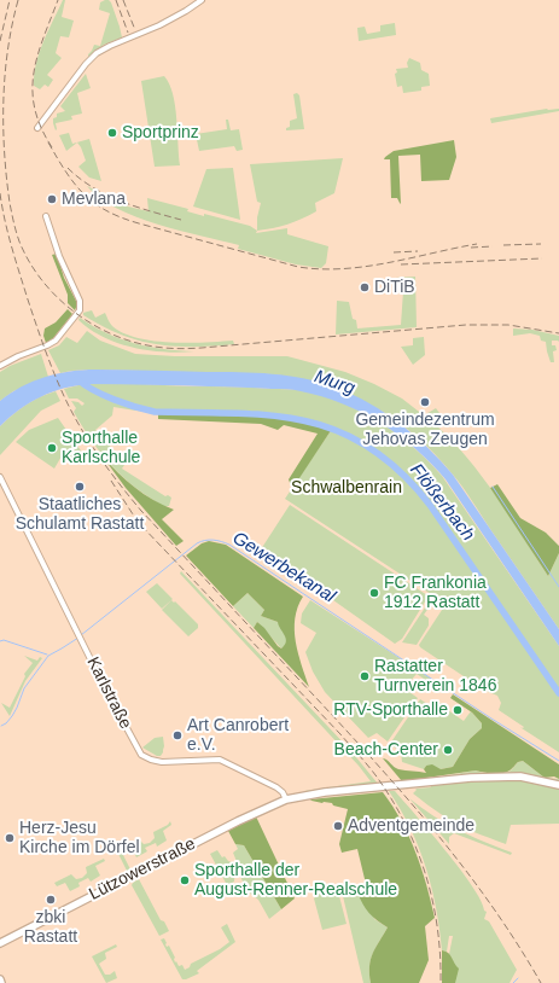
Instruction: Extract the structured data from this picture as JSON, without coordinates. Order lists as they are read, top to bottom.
{
  "streets": {
    "main road": ["Lützowerstraße"],
    "street": ["Karlstraße"]
  },
  "crossings": [
    ["Karlstraße", "Lützowerstraße"]
  ],
  "water": ["Murg", "Flößerbach", "Gewerbekanal"],
  "parks": ["Schwalbenrain"],
  "places": [
    "Sportprinz",
    "Mevlana",
    "DiTiB",
    "Gemeindezentrum Jehovas Zeugen",
    "Sporthalle Karlschule",
    "Staatliches Schulamt Rastatt",
    "FC Frankonia 1912 Rastatt",
    "Rastatter Turnverein 1846",
    "RTV-Sporthalle",
    "Art Canrobert e.V.",
    "Beach-Center",
    "Adventgemeinde",
    "Herz-Jesu Kirche im Dörfel",
    "Sporthalle der August-Renner-Realschule",
    "zbki Rastatt"
  ]
}
